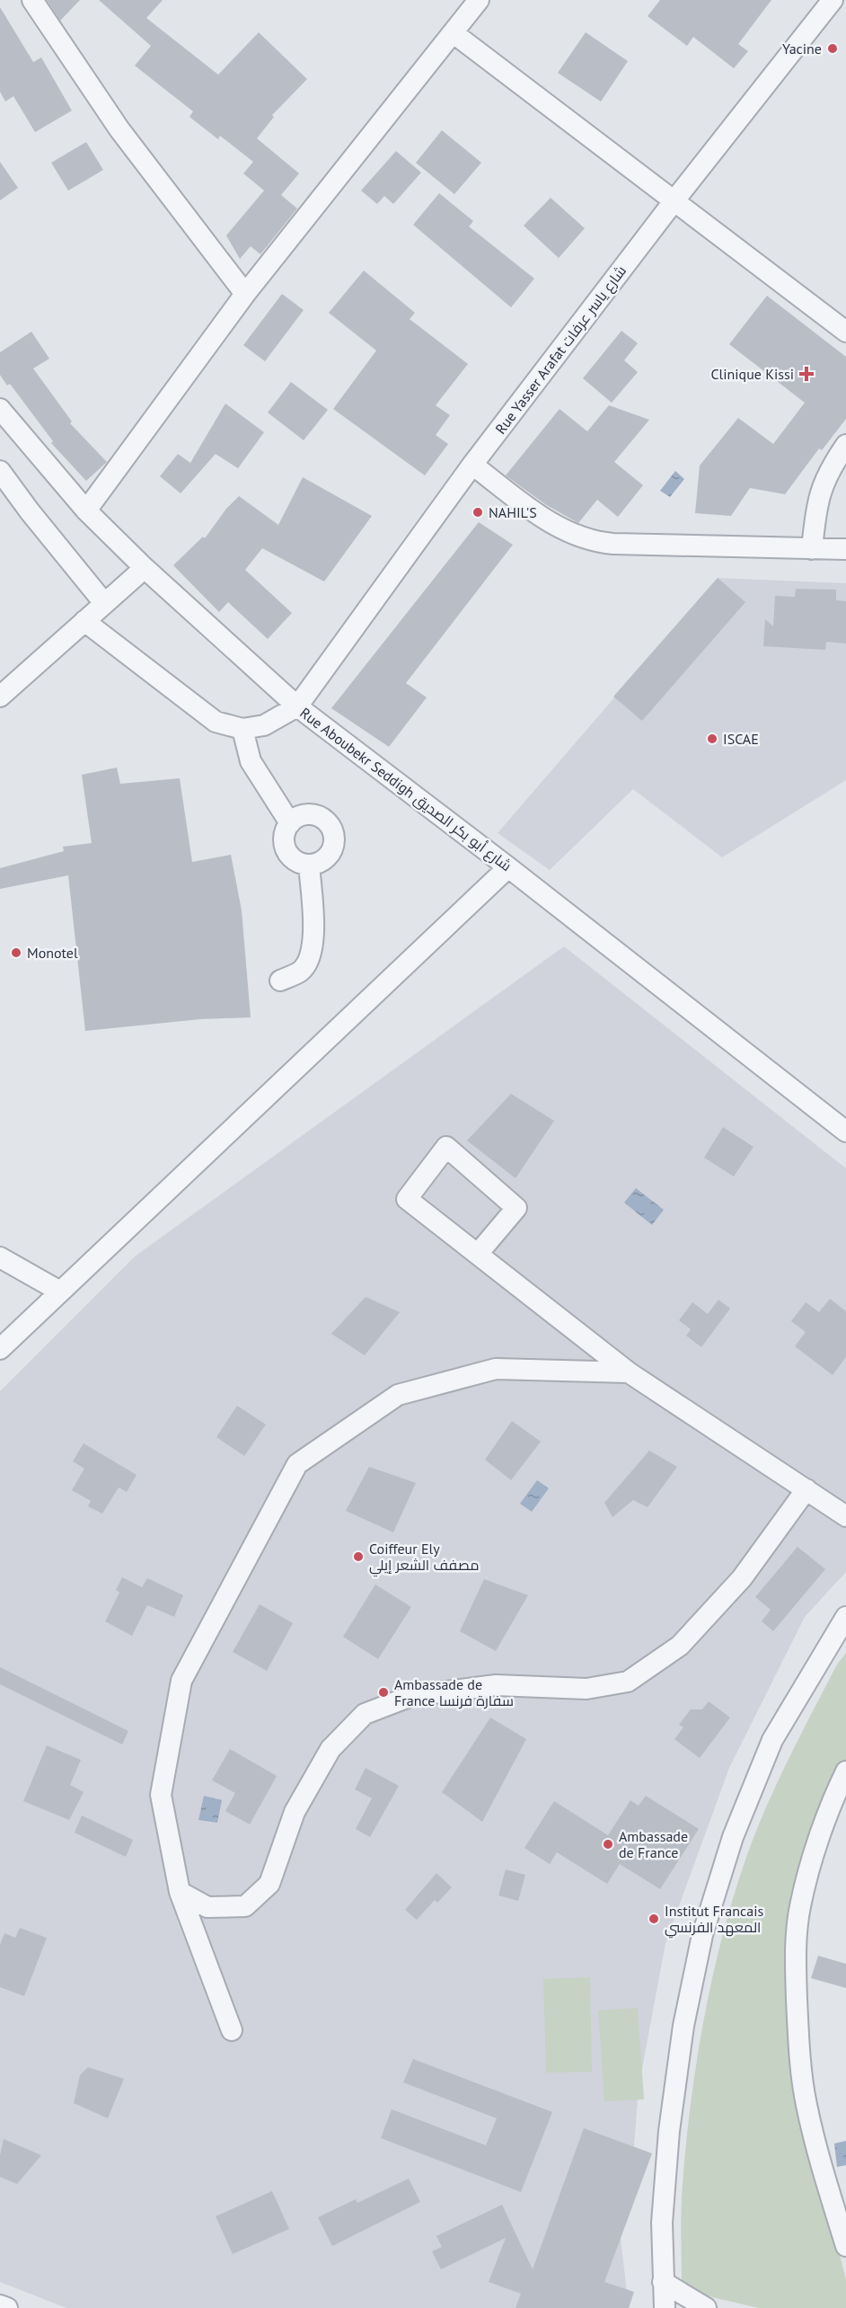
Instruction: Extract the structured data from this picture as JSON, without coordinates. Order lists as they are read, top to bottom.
{
  "streets": {
    "street": ["Rue Yasser Arafat شارع ياسر عرفات", "Rue Aboubekr Seddigh شارع أبو بكر الصديق"]
  },
  "crossings": [
    ["Rue Yasser Arafat شارع ياسر عرفات", "Rue Aboubekr Seddigh شارع أبو بكر الصديق"]
  ],
  "places": {
    "other": [
      "Yacine",
      "NAHIL'S",
      "ISCAE",
      "Monotel",
      "Coiffeur Ely مصفف الشعر إيلي",
      "Ambassade de France سفارة فرنسا",
      "Ambassade de France",
      "Institut Francais المعهد الفرنسي"
    ],
    "health": ["Clinique Kissi"]
  }
}
